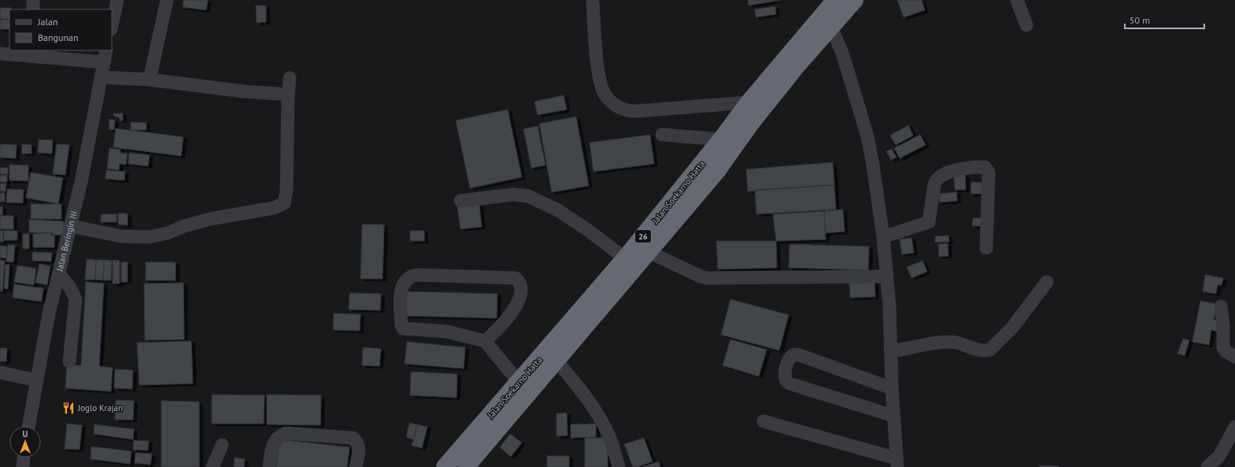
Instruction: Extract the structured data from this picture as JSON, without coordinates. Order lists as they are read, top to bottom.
{
  "streets": {
    "highway": ["Jalan Soekarno Hatta", "26"],
    "street": ["Jalan Beringin III"]
  },
  "places": {
    "restaurant": ["Joglo Krajan"]
  },
  "legend": ["Jalan", "Bangunan"],
  "scale_bar": "50 m",
  "north": "top"
}
